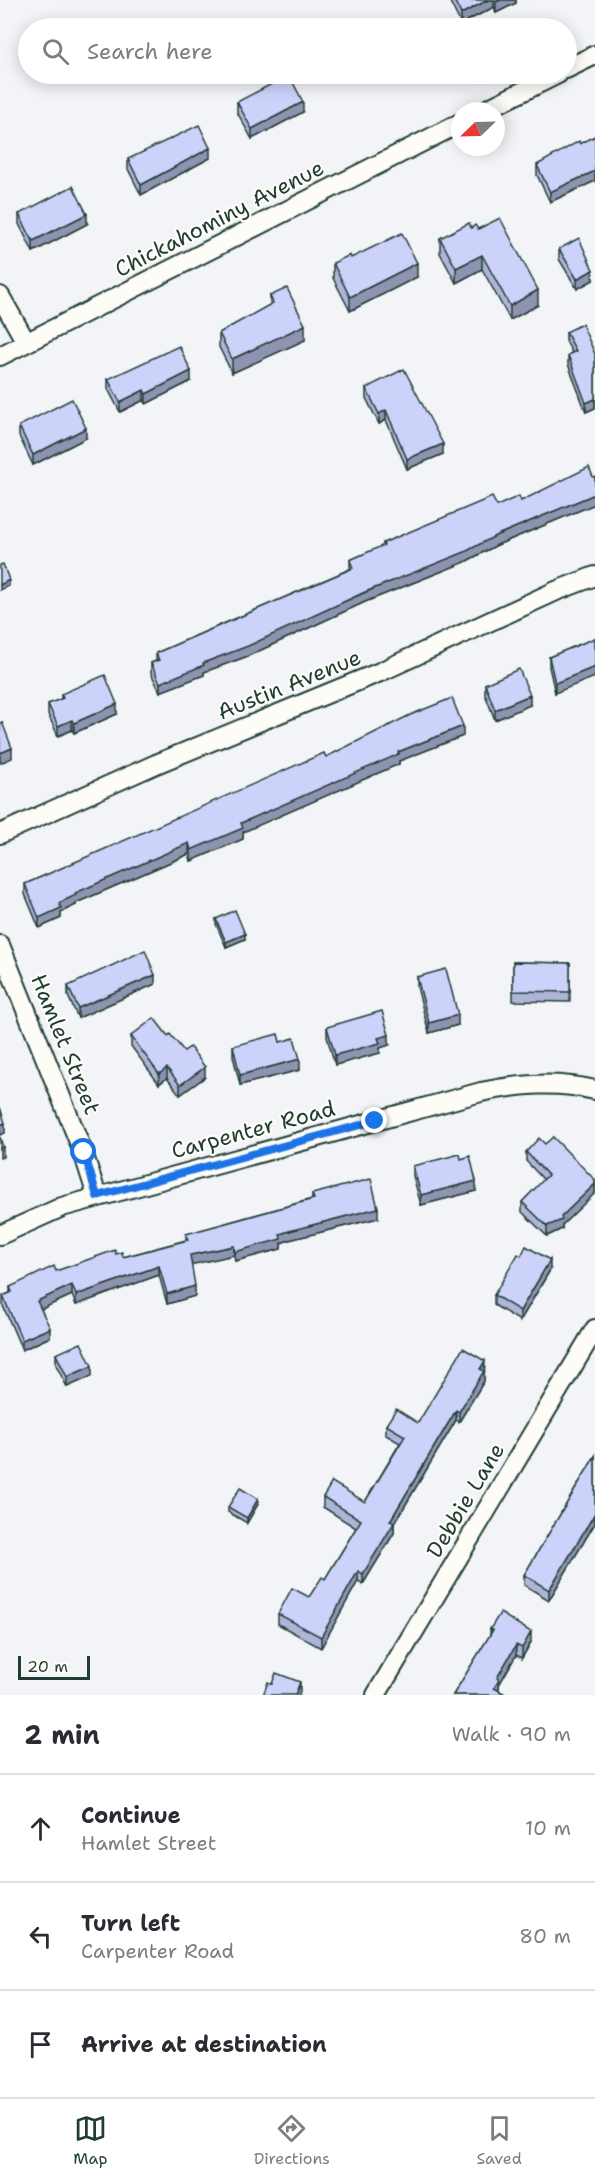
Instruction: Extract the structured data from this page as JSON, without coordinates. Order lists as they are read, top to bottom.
{
  "streets": {
    "street": [
      "Chickahominy Avenue",
      "Austin Avenue",
      "Hamlet Street",
      "Carpenter Road",
      "Debbie Lane"
    ]
  },
  "crossings": [
    ["Hamlet Street", "Carpenter Road"]
  ],
  "scale_bar": "20 m",
  "north": "bottom left",
  "page": {
    "search": "Search here",
    "scale": "20 m",
    "heading": ["2 min", "Walk · 90 m"],
    "list": [
      ["Continue", "Hamlet Street", "10 m"],
      ["Turn left", "Carpenter Road", "80 m"],
      "Arrive at destination"
    ],
    "nav": ["Map", "Directions", "Saved"]
  }
}
